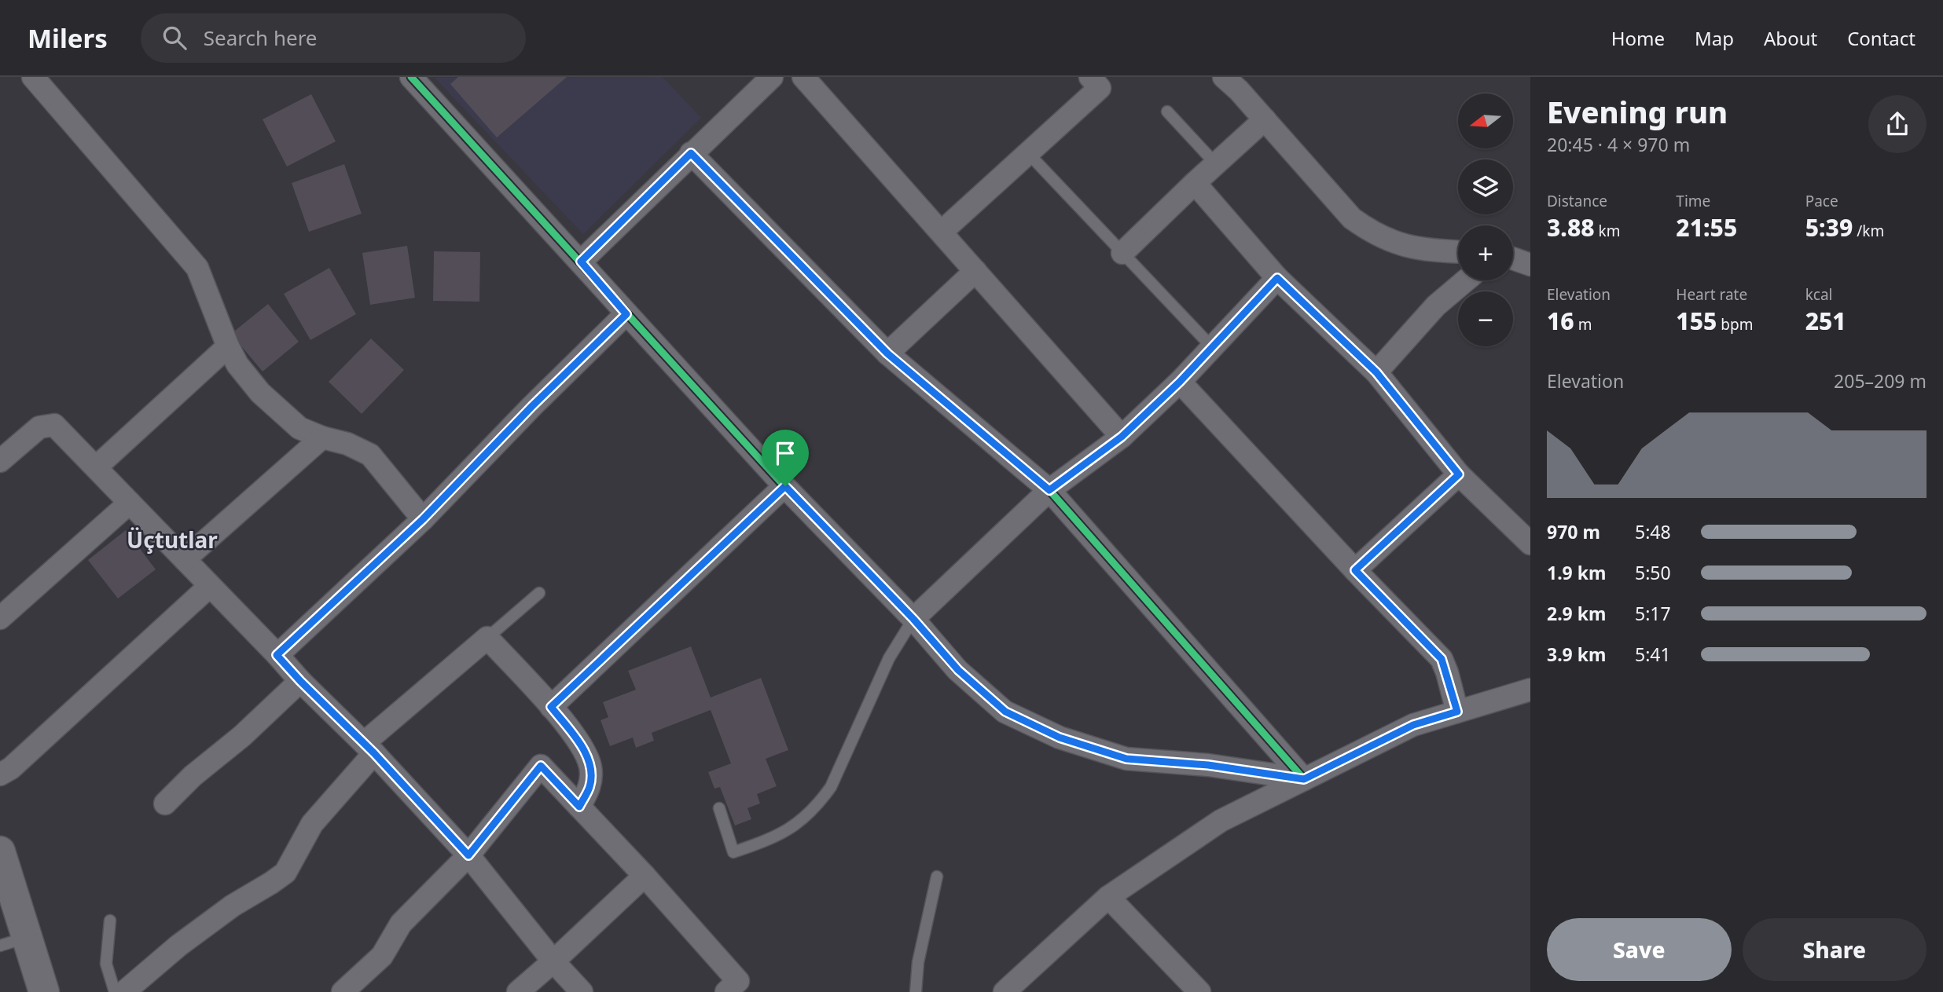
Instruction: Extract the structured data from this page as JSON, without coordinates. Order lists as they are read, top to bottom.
{
  "districts": ["Üçtutlar"],
  "north": "left",
  "page": {
    "header": "Milers",
    "search": "Search here",
    "nav": [
      "Home",
      "Map",
      "About",
      "Contact"
    ],
    "heading": ["Evening run", "20:45 · 4 × 970 m"],
    "map_buttons": ["+", "−"],
    "stats": [
      ["Distance", "3.88 km"],
      ["Time", "21:55"],
      ["Pace", "5:39 /km"],
      ["Elevation", "16 m"],
      ["Heart rate", "155 bpm"],
      ["kcal", "251"]
    ],
    "chart": ["Elevation", "205–209 m"],
    "list": [
      {
        "name": "970 m",
        "note": "5:48"
      },
      {
        "name": "1.9 km",
        "note": "5:50"
      },
      {
        "name": "2.9 km",
        "note": "5:17"
      },
      {
        "name": "3.9 km",
        "note": "5:41"
      }
    ],
    "buttons": ["Save", "Share"]
  }
}
